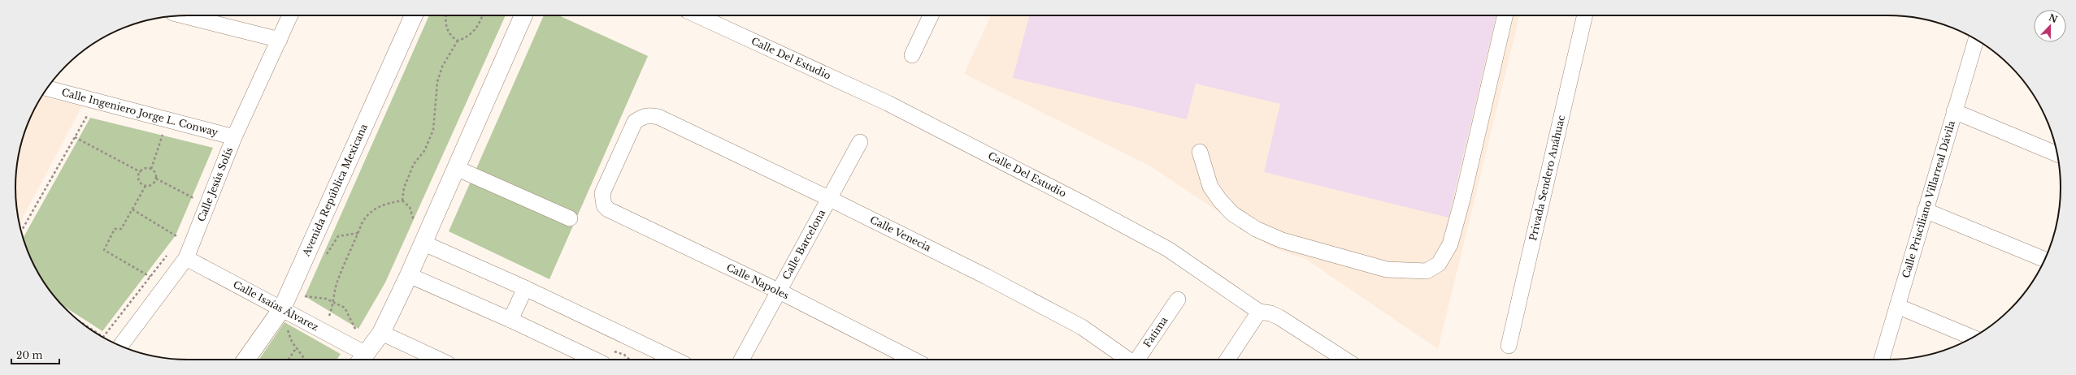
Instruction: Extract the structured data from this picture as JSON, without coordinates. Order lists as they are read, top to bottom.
{
  "streets": {
    "main road": ["Avenida República Mexicana"],
    "street": [
      "Calle Del Estudio",
      "Calle Ingeniero Jorge L. Conway",
      "Privada Sendero Anáhuac",
      "Calle Jesús Solís",
      "Calle Prisciliano Villarreal Dávila",
      "Calle Venecia",
      "Calle Barcelona",
      "Calle Napoles",
      "Calle Isaías Álvarez",
      "Fatima"
    ]
  },
  "crossings": [
    ["Calle Ingeniero Jorge L. Conway", "Calle Jesús Solís"],
    ["Calle Jesús Solís", "Calle Isaías Álvarez"],
    ["Avenida República Mexicana", "Calle Isaías Álvarez"],
    ["Calle Venecia", "Calle Barcelona"],
    ["Calle Venecia", "Calle Napoles"],
    ["Calle Barcelona", "Calle Napoles"]
  ],
  "scale_bar": "20 m",
  "north": "top"
}
